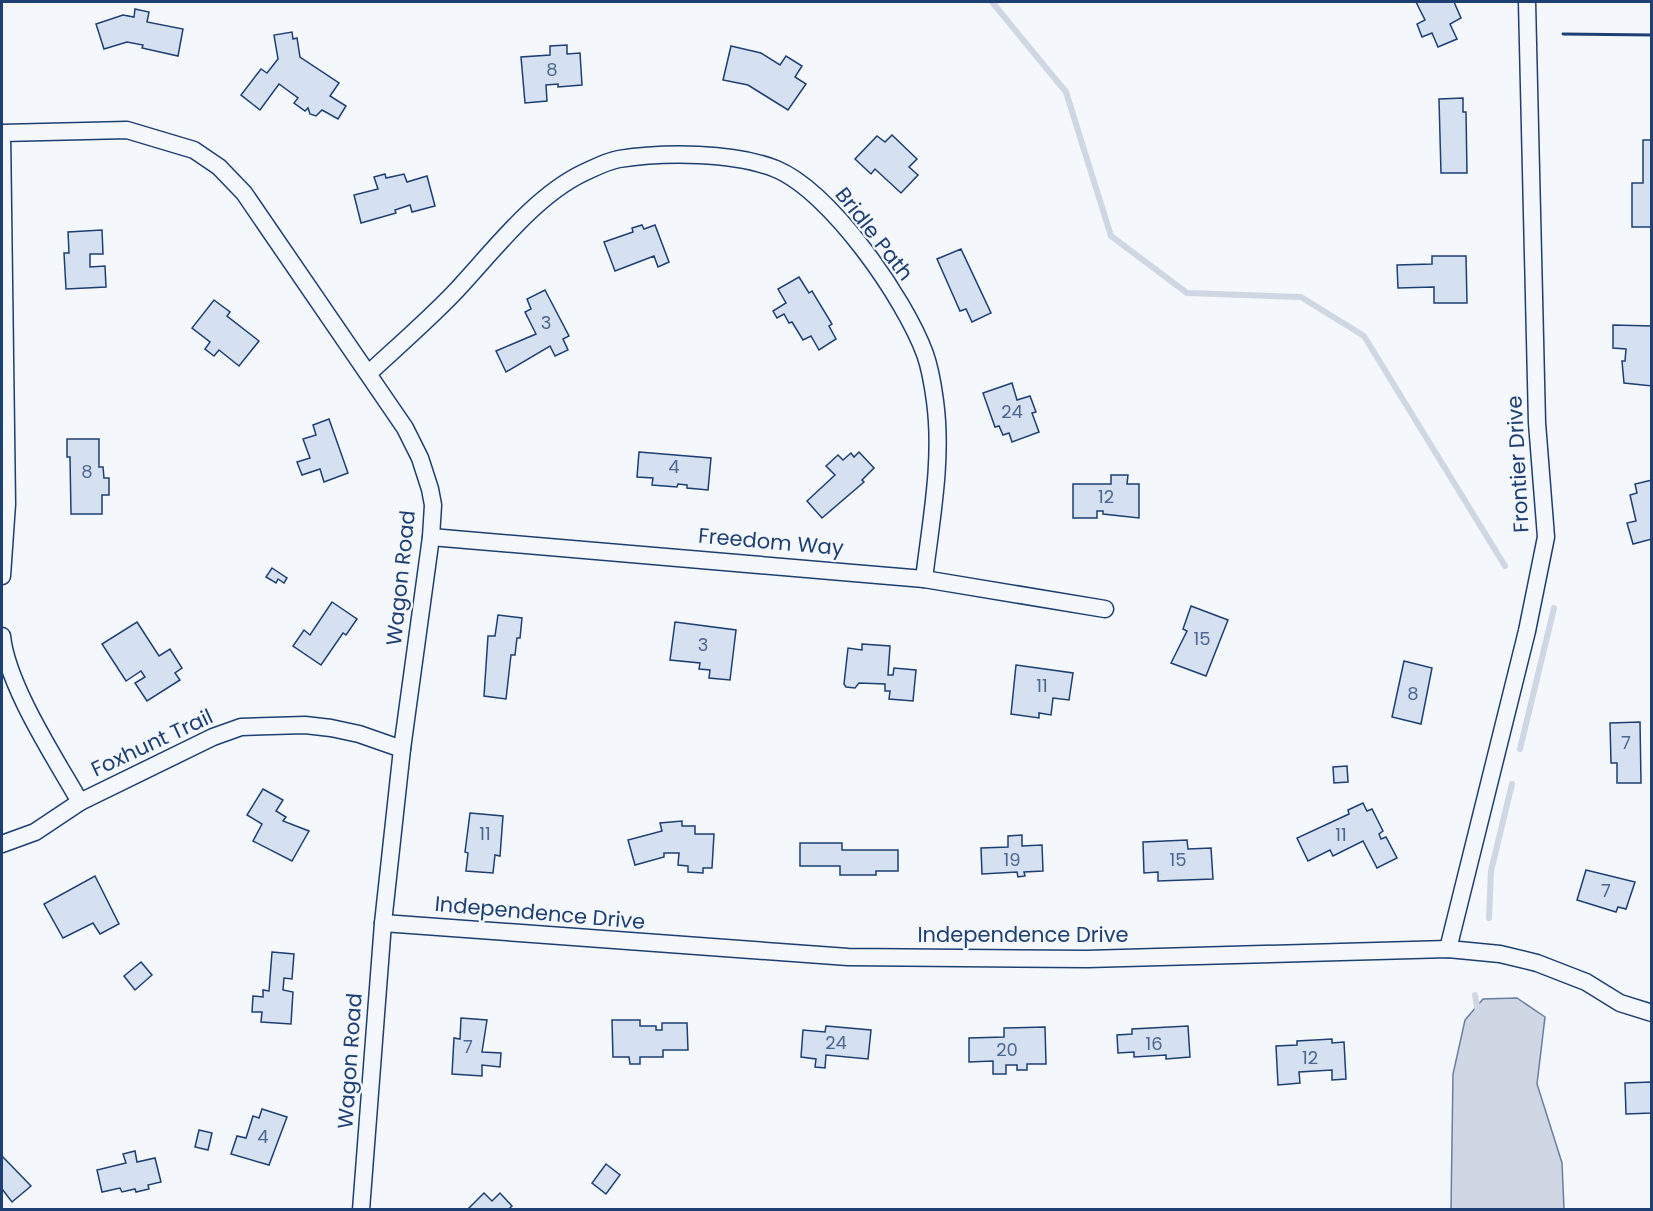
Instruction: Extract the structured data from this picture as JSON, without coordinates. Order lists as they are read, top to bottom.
{
  "streets": {
    "street": [
      "Bridle Path",
      "Frontier Drive",
      "Freedom Way",
      "Wagon Road",
      "Foxhunt Trail",
      "Independence Drive"
    ]
  },
  "crossings": [
    ["Bridle Path", "Freedom Way"],
    ["Bridle Path", "Wagon Road"],
    ["Frontier Drive", "Independence Drive"],
    ["Freedom Way", "Wagon Road"],
    ["Wagon Road", "Foxhunt Trail"],
    ["Wagon Road", "Independence Drive"]
  ],
  "house_numbers": [
    "8",
    "3",
    "24",
    "4",
    "8",
    "12",
    "15",
    "3",
    "11",
    "8",
    "7",
    "11",
    "11",
    "19",
    "15",
    "7",
    "24",
    "16",
    "7",
    "20",
    "12",
    "4"
  ]
}
